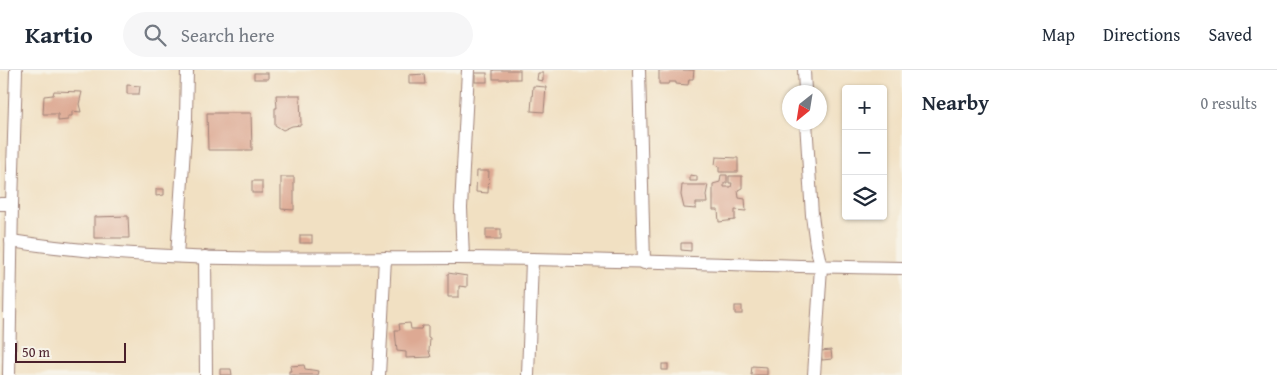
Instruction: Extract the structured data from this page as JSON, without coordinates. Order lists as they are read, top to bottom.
{
  "scale_bar": "50 m",
  "north": "bottom left",
  "page": {
    "header": "Kartio",
    "search": "Search here",
    "nav": ["Map", "Directions", "Saved"],
    "heading": ["Nearby", "0 results"],
    "map_buttons": ["+", "−"],
    "scale": "50 m"
  }
}
